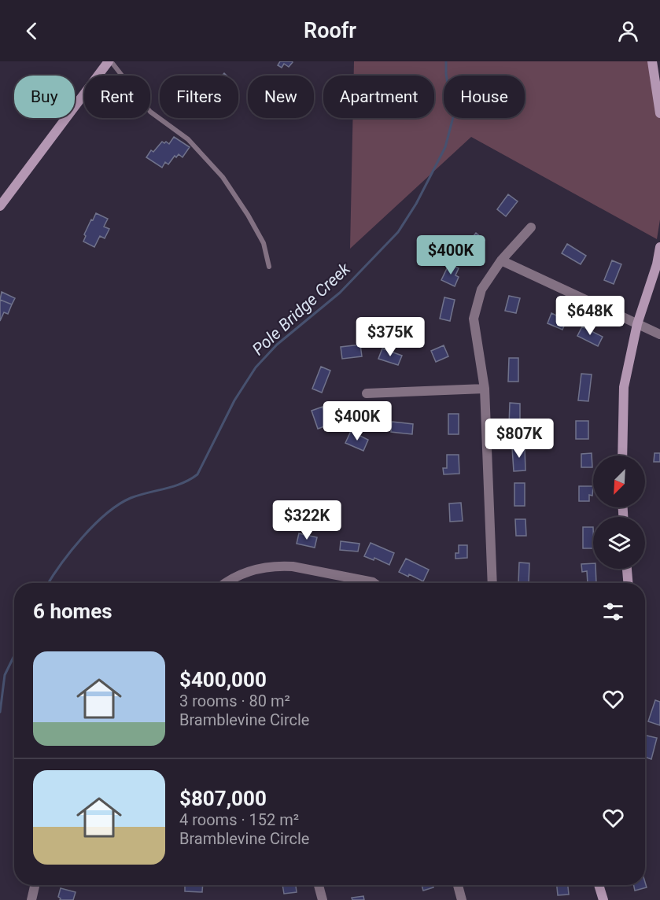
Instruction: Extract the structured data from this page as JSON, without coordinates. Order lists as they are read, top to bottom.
{
  "water": ["Pole Bridge Creek"],
  "north": "bottom left",
  "page": {
    "header": "Roofr",
    "chip": [
      "Buy",
      "Rent",
      "Filters",
      "New",
      "Apartment",
      "House"
    ],
    "price": [
      "$400K",
      "$648K",
      "$375K",
      "$400K",
      "$807K",
      "$322K"
    ],
    "heading": "6 homes",
    "list": [
      {
        "name": "$400,000",
        "note": "3 rooms · 80 m² · Bramblevine Circle"
      },
      {
        "name": "$807,000",
        "note": "4 rooms · 152 m² · Bramblevine Circle"
      }
    ]
  }
}
